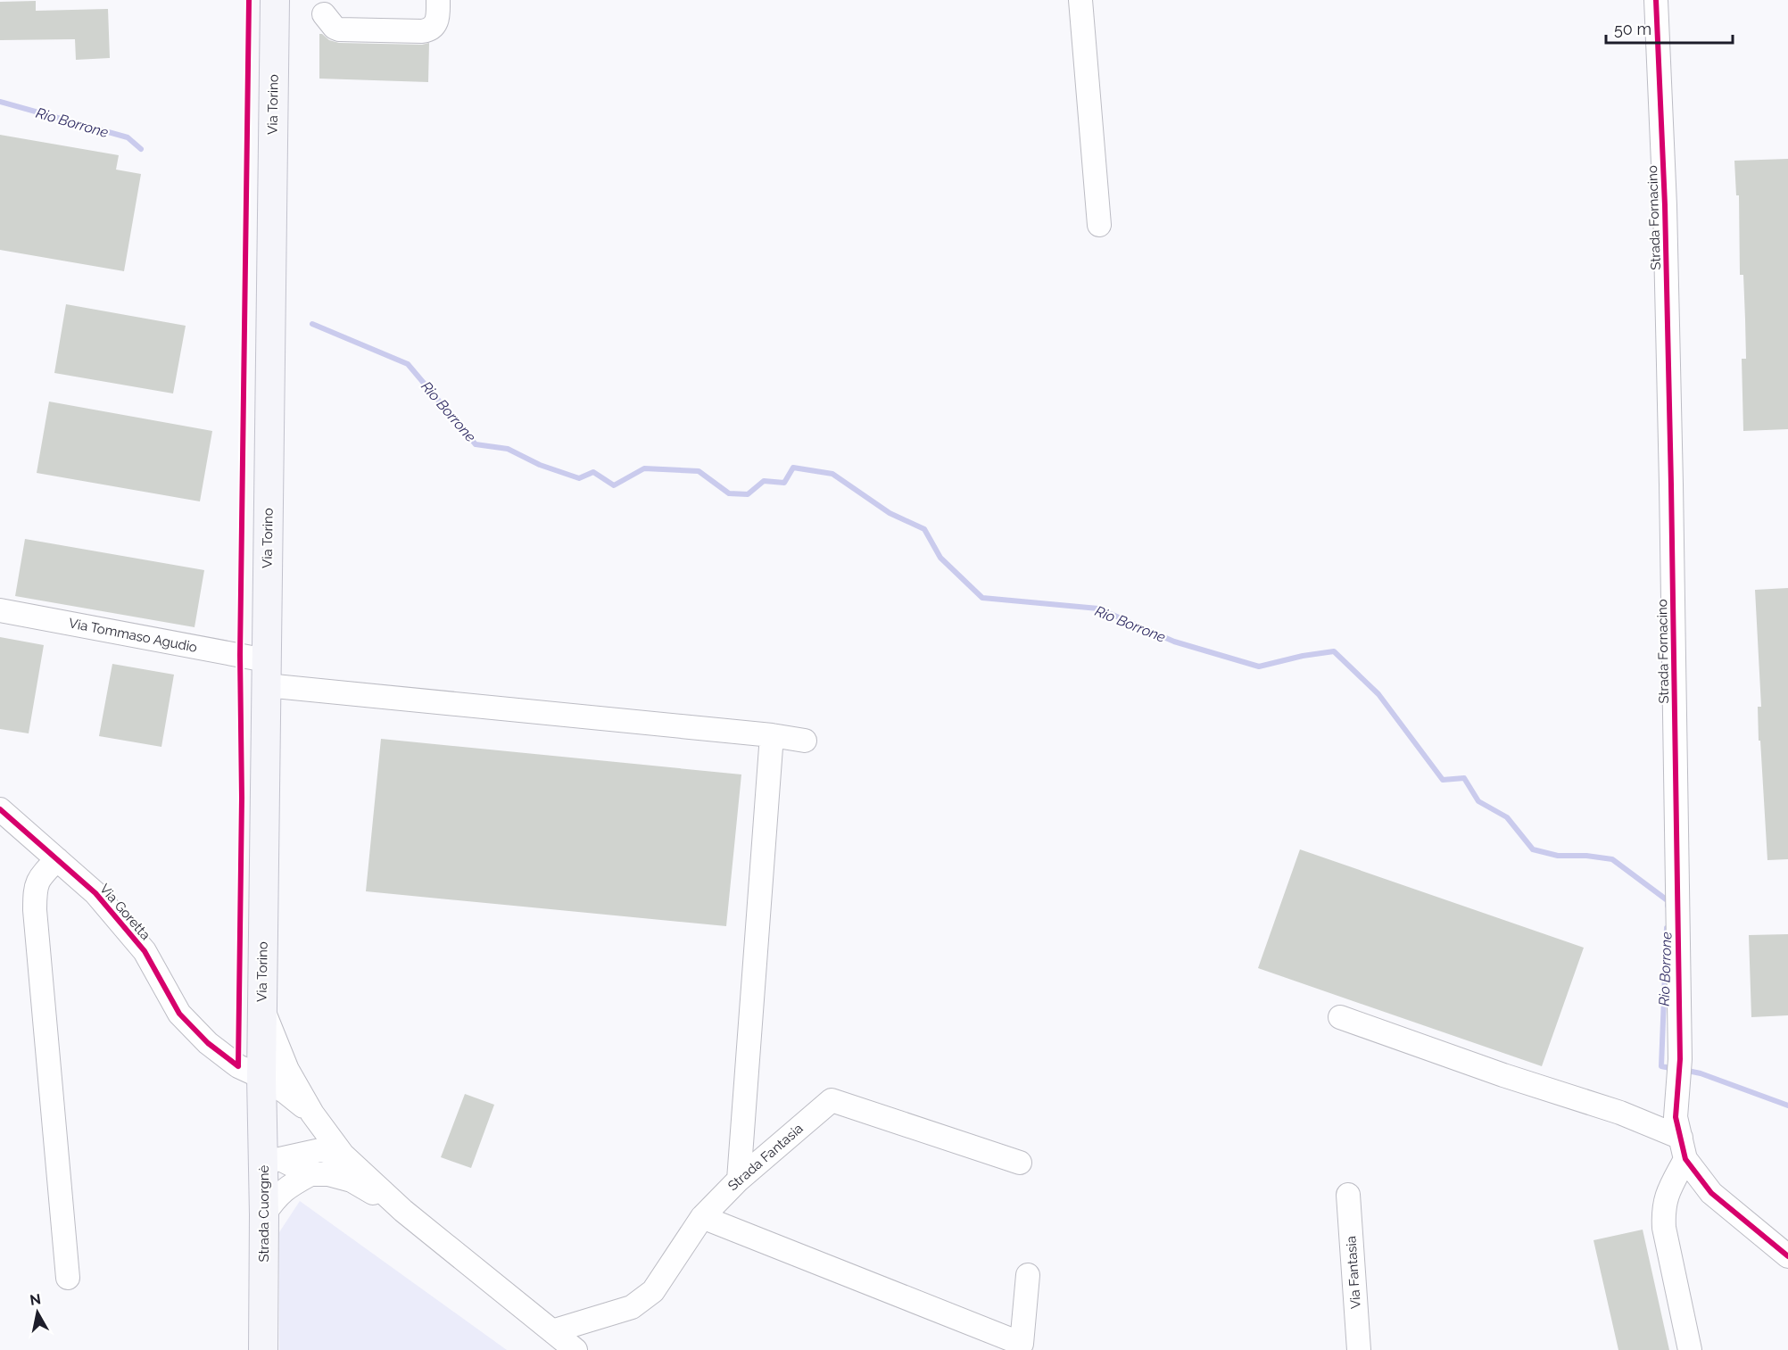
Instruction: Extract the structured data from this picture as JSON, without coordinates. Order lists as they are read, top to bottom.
{
  "streets": {
    "main road": ["Via Torino", "Strada Cuorgnè"],
    "street": [
      "Strada Fornacino",
      "Via Tommaso Agudio",
      "Via Goretta",
      "Strada Fantasia",
      "Via Fantasia"
    ]
  },
  "crossings": [
    ["Via Torino", "Via Tommaso Agudio"],
    ["Via Torino", "Via Goretta"],
    ["Via Torino", "Strada Cuorgnè"],
    ["Via Goretta", "Strada Cuorgnè"]
  ],
  "water": ["Rio Borrone"],
  "scale_bar": "50 m",
  "north": "top"
}
